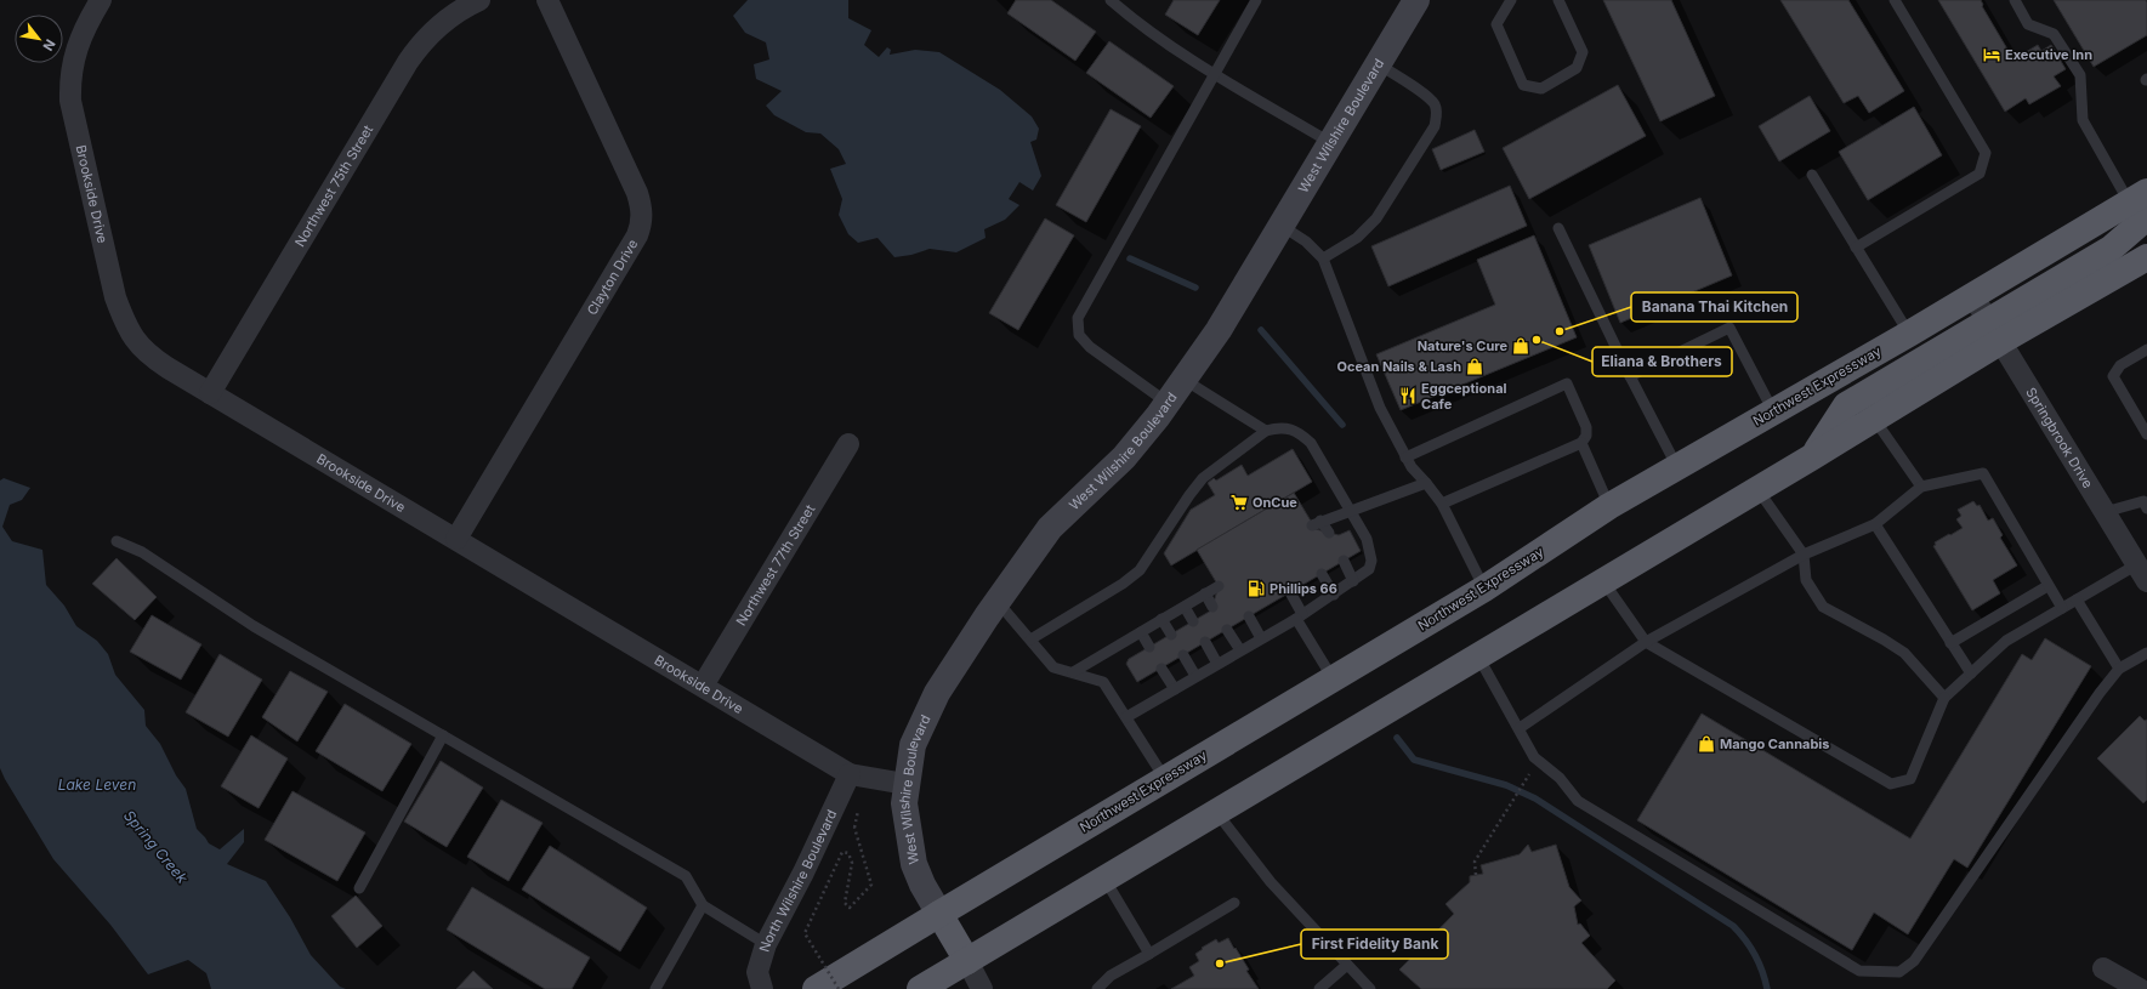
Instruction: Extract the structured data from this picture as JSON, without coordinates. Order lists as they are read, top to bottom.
{
  "streets": {
    "highway": ["Northwest Expressway"],
    "main road": ["West Wilshire Boulevard"],
    "street": [
      "Northwest 75th Street",
      "Brookside Drive",
      "Clayton Drive",
      "Springbrook Drive",
      "Northwest 77th Street",
      "North Wilshire Boulevard"
    ]
  },
  "crossings": [
    ["West Wilshire Boulevard", "Brookside Drive"],
    ["West Wilshire Boulevard", "Northwest Expressway"],
    ["Northwest 75th Street", "Brookside Drive"],
    ["Brookside Drive", "Clayton Drive"],
    ["Brookside Drive", "Northwest 77th Street"],
    ["Brookside Drive", "North Wilshire Boulevard"],
    ["Northwest Expressway", "Springbrook Drive"]
  ],
  "water": ["Lake Leven", "Spring Creek"],
  "places": {
    "hotel": ["Executive Inn"],
    "other": ["Banana Thai Kitchen", "Eliana & Brothers", "First Fidelity Bank"],
    "shop": ["Nature's Cure", "Ocean Nails & Lash", "Mango Cannabis"],
    "restaurant": ["Eggceptional Cafe"],
    "supermarket": ["OnCue"],
    "fuel station": ["Phillips 66"]
  },
  "north": "bottom right"
}
